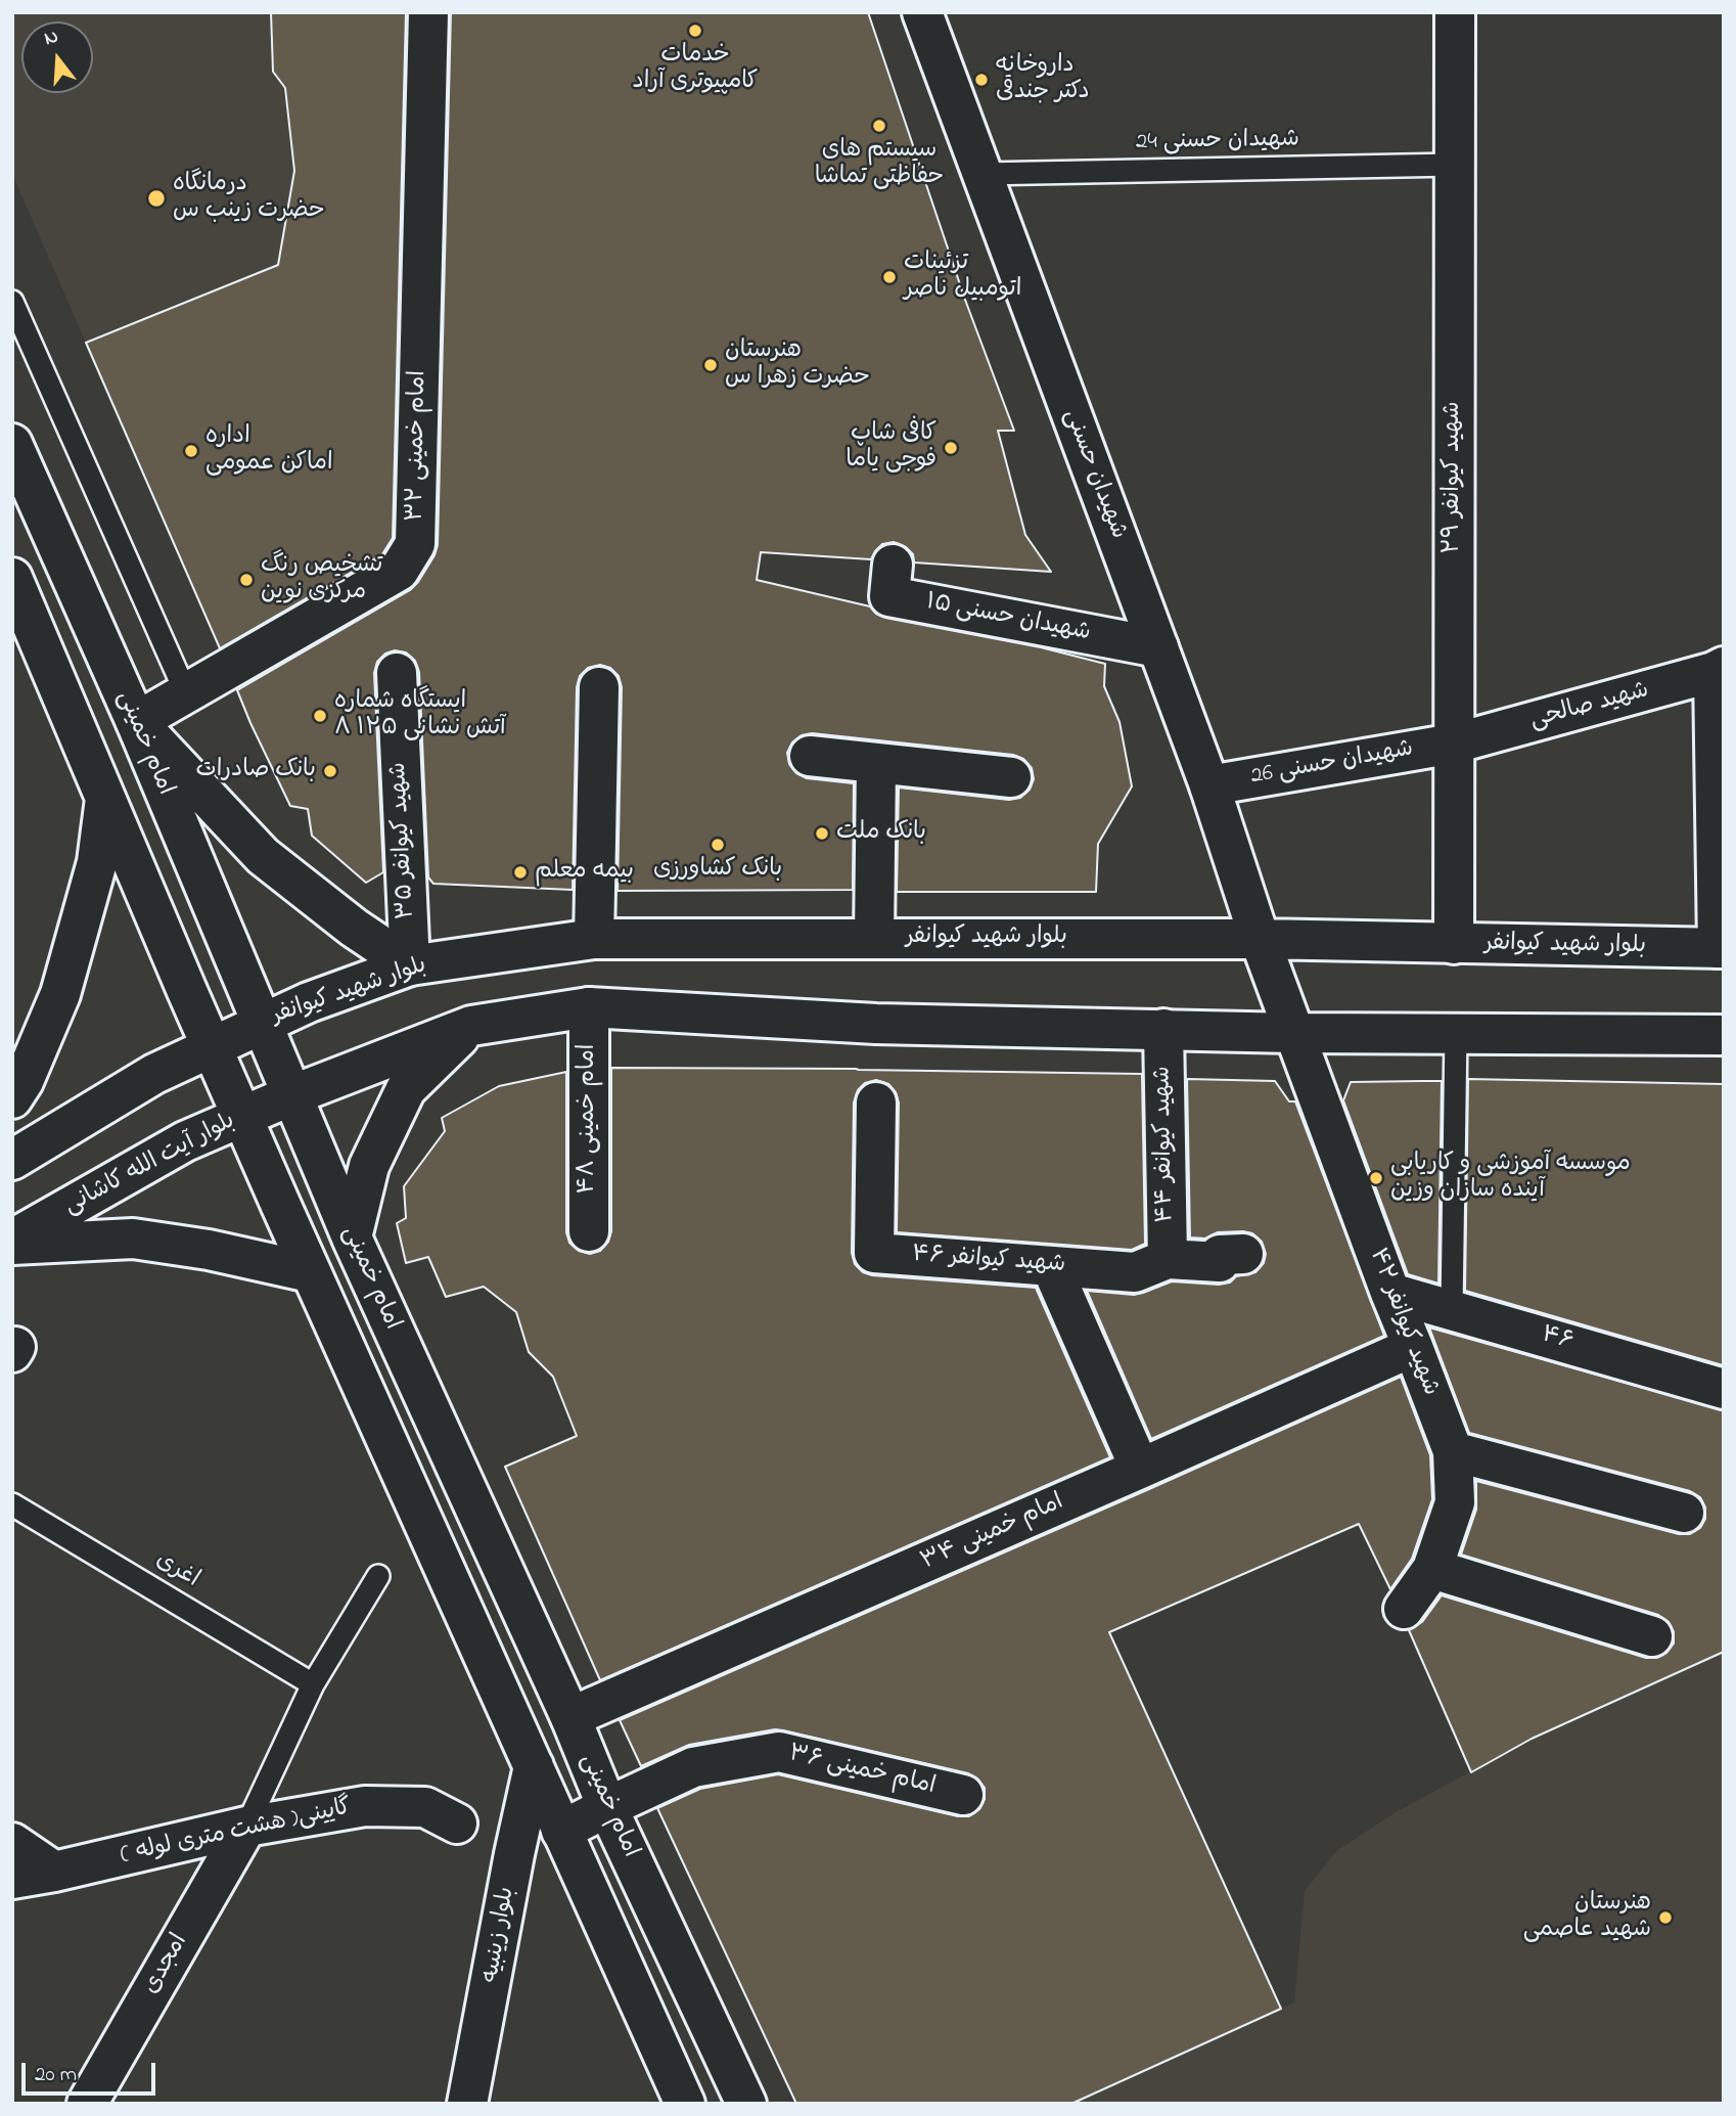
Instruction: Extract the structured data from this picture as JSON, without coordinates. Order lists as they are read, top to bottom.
{
  "streets": {
    "street": [
      "امام خمینی ۳۲",
      "شهیدان حسنی",
      "شهید کیوانفر ۲۹",
      "شهیدان حسنی ۱۵",
      "شهید صالحی",
      "امام خمینی",
      "شهیدان حسنی 26",
      "شهید کیوانفر ۳۵",
      "بلوار شهید کیوانفر",
      "امام خمینی ۴۸",
      "شهید کیوانفر ۴۴",
      "بلوار آیت الله کاشانی",
      "شهید کیوانفر ۴۶",
      "شهید کیوانفر ۴۲",
      "۴۶",
      "امام خمینی ۳۴",
      "امام خمینی ۳۶",
      "گایینی( هشت متری لوله )",
      "بلوار زینبیه",
      "امجدی"
    ],
    "lane": ["شهیدان حسنی 24", "اغری"]
  },
  "crossings": [
    ["شهیدان حسنی 24", "شهیدان حسنی"],
    ["شهیدان حسنی 24", "شهید کیوانفر ۲۹"],
    ["امام خمینی ۳۲", "امام خمینی"],
    ["شهیدان حسنی", "شهیدان حسنی ۱۵"],
    ["شهیدان حسنی", "شهیدان حسنی 26"],
    ["شهیدان حسنی", "بلوار شهید کیوانفر"],
    ["شهیدان حسنی", "شهید کیوانفر ۴۲"],
    ["شهید کیوانفر ۲۹", "شهید صالحی"],
    ["شهید کیوانفر ۲۹", "شهیدان حسنی 26"],
    ["شهید کیوانفر ۲۹", "بلوار شهید کیوانفر"],
    ["شهید صالحی", "شهیدان حسنی 26"],
    ["امام خمینی", "بلوار شهید کیوانفر"],
    ["امام خمینی", "بلوار آیت الله کاشانی"],
    ["امام خمینی", "امام خمینی ۳۴"],
    ["امام خمینی", "امام خمینی ۳۶"],
    ["شهید کیوانفر ۳۵", "بلوار شهید کیوانفر"],
    ["بلوار شهید کیوانفر", "شهید کیوانفر ۴۲"],
    ["شهید کیوانفر ۴۴", "شهید کیوانفر ۴۶"],
    ["شهید کیوانفر ۴۲", "۴۶"],
    ["شهید کیوانفر ۴۲", "امام خمینی ۳۴"],
    ["گایینی( هشت متری لوله )", "امجدی"]
  ],
  "places": [
    "خدمات کامپیوتری آراد",
    "داروخانه دکتر جندقی",
    "سیستم های حفاظتی تماشا",
    "درمانگاه حضرت زینب س",
    "تزئینات اتومبیل ناصر",
    "هنرستان حضرت زهرا س",
    "کافی شاپ فوجی یاما",
    "اداره اماکن عمومی",
    "تشخیص رنگ مرکزی نوین",
    "ایستگاه شماره ۸ آتش نشانی ۱۲۵",
    "بانک صادرات",
    "بانک ملت",
    "بانک کشاورزی",
    "بیمه معلم",
    "موسسه آموزشی و کاریابی آینده سازان وزین",
    "هنرستان شهید عاصمی"
  ],
  "scale_bar": "20 m",
  "north": "top"
}
